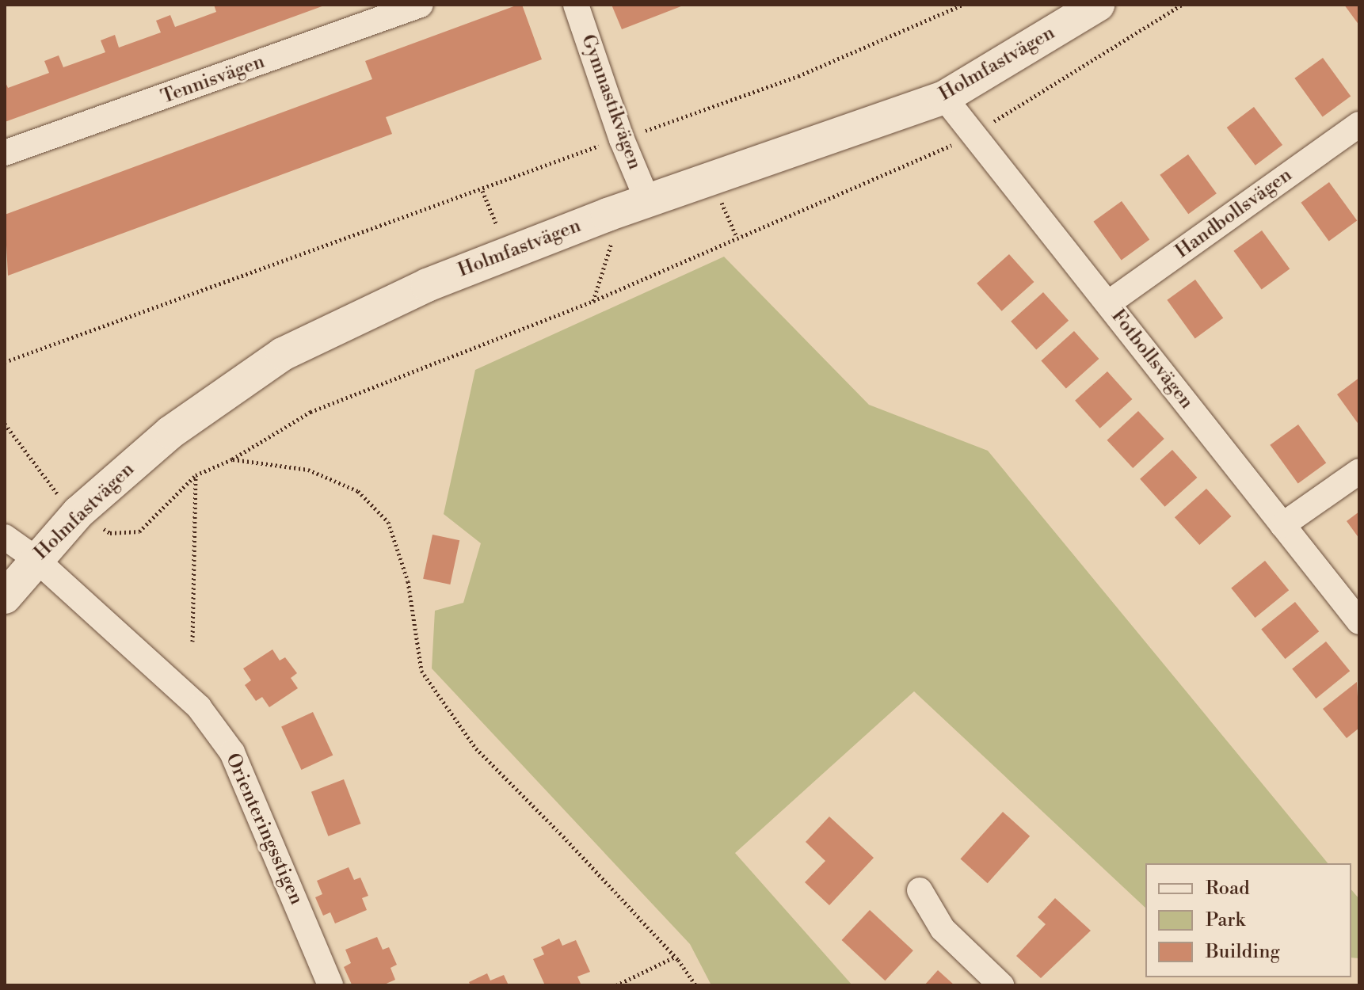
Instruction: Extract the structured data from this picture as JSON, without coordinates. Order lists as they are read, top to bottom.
{
  "streets": {
    "street": [
      "Holmfastvägen",
      "Tennisvägen",
      "Gymnastikvägen",
      "Handbollsvägen",
      "Fotbollsvägen",
      "Orienteringsstigen"
    ]
  },
  "crossings": [
    ["Holmfastvägen", "Gymnastikvägen"],
    ["Holmfastvägen", "Fotbollsvägen"],
    ["Holmfastvägen", "Orienteringsstigen"],
    ["Handbollsvägen", "Fotbollsvägen"]
  ],
  "legend": ["Road", "Park", "Building"]
}
